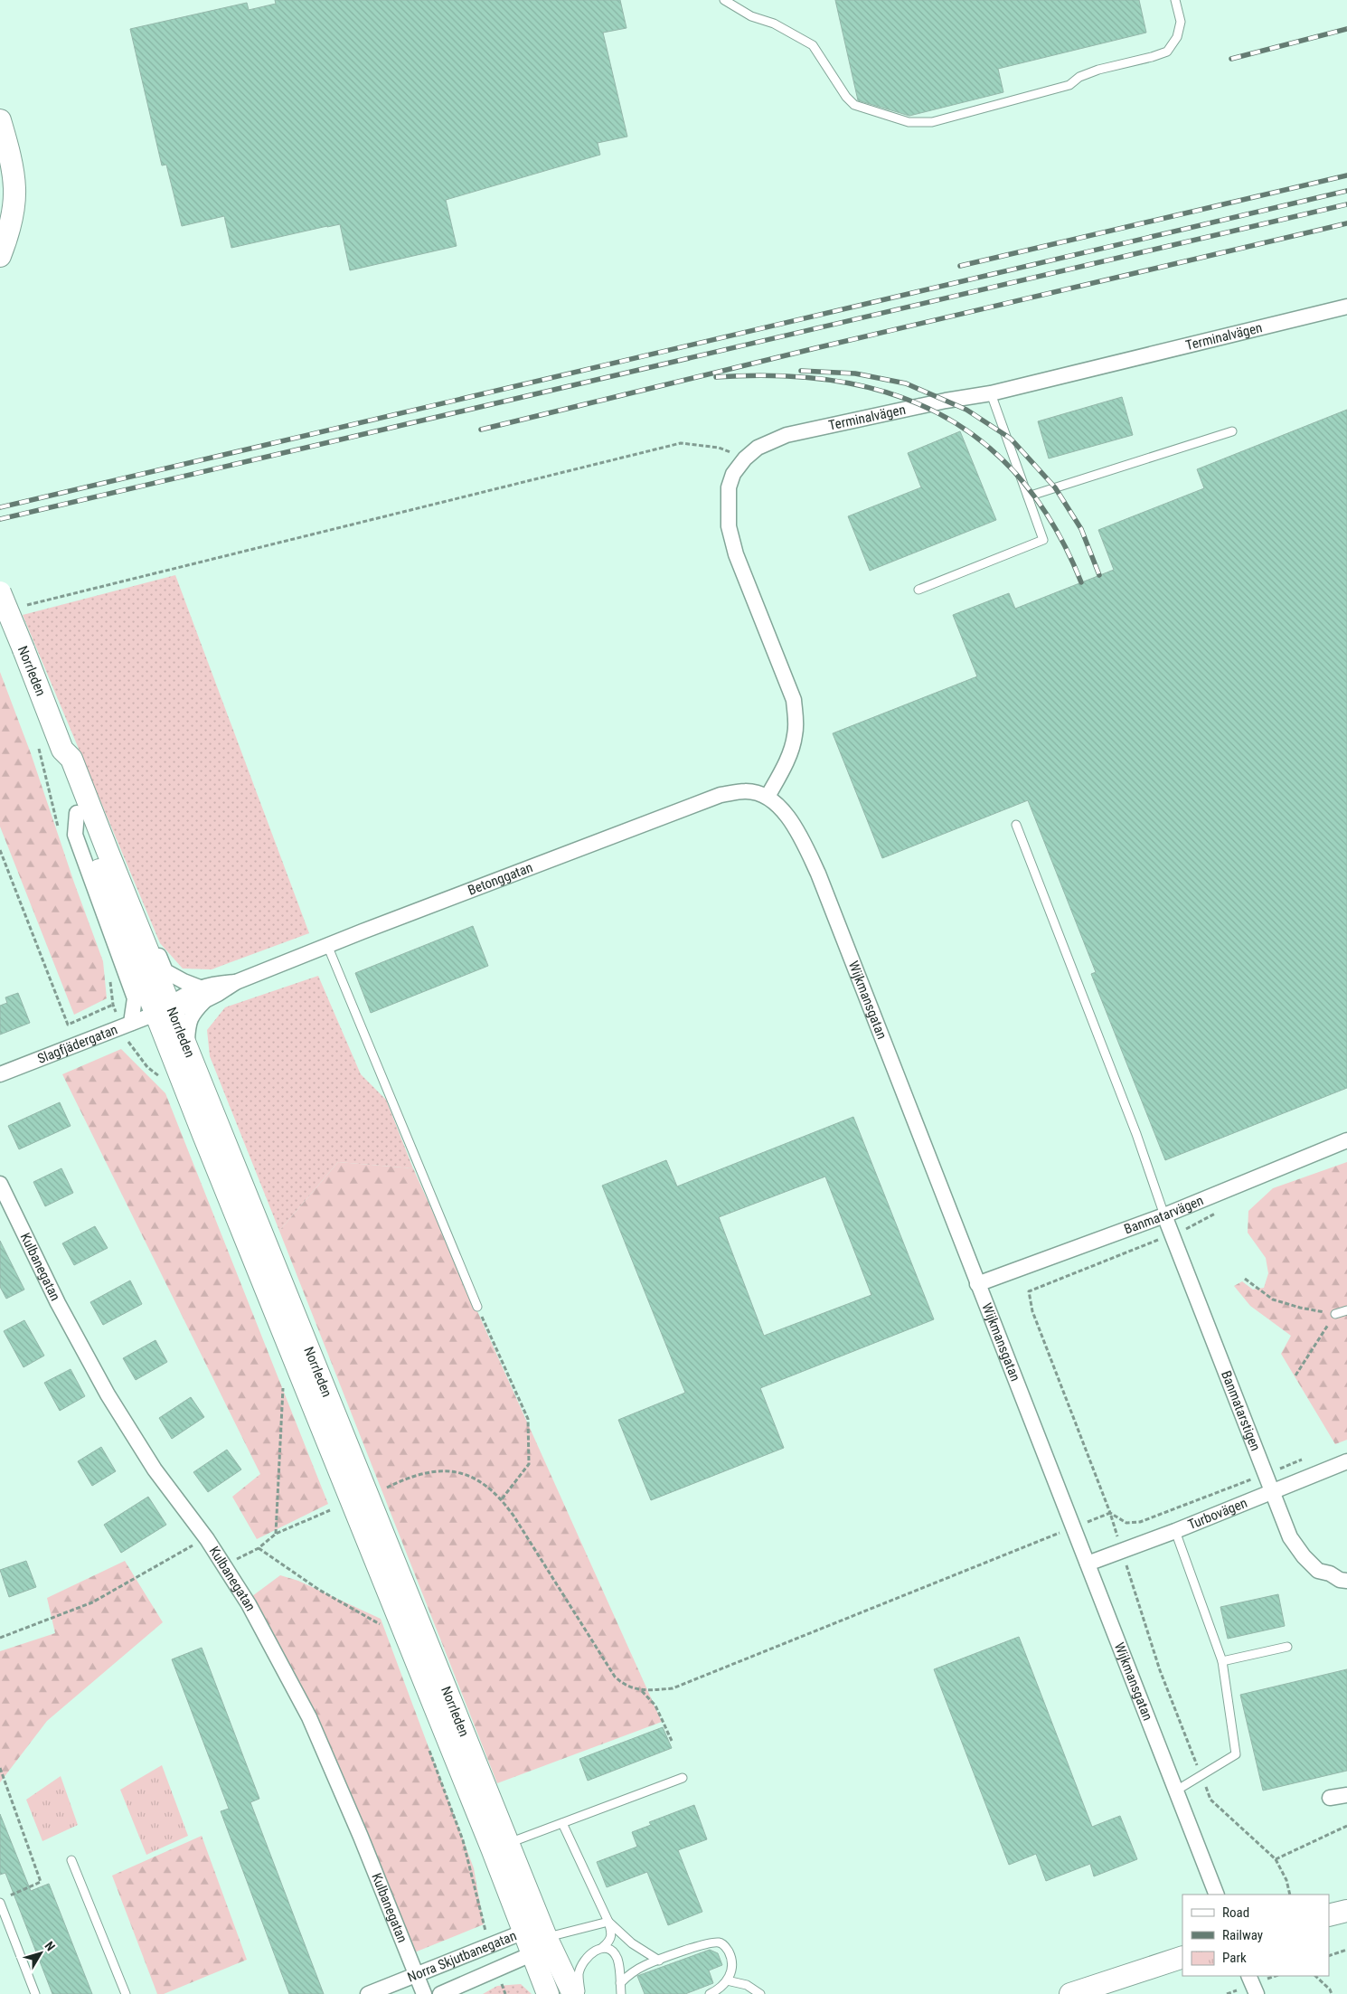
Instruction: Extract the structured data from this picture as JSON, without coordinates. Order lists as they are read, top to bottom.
{
  "streets": {
    "main road": ["Norrleden"],
    "street": [
      "Terminalvägen",
      "Betonggatan",
      "Wijkmansgatan",
      "Slagfjädergatan",
      "Banmatarvägen",
      "Kulbanegatan",
      "Banmatarstigen",
      "Turbovägen",
      "Norra Skjutbanegatan"
    ]
  },
  "crossings": [
    ["Terminalvägen", "Betonggatan"],
    ["Terminalvägen", "Wijkmansgatan"],
    ["Norrleden", "Betonggatan"],
    ["Norrleden", "Slagfjädergatan"],
    ["Norrleden", "Norra Skjutbanegatan"],
    ["Betonggatan", "Wijkmansgatan"],
    ["Betonggatan", "Slagfjädergatan"],
    ["Wijkmansgatan", "Banmatarvägen"],
    ["Wijkmansgatan", "Turbovägen"],
    ["Banmatarvägen", "Banmatarstigen"],
    ["Kulbanegatan", "Norra Skjutbanegatan"],
    ["Banmatarstigen", "Turbovägen"]
  ],
  "legend": ["Road", "Railway", "Park"],
  "north": "top right"
}
